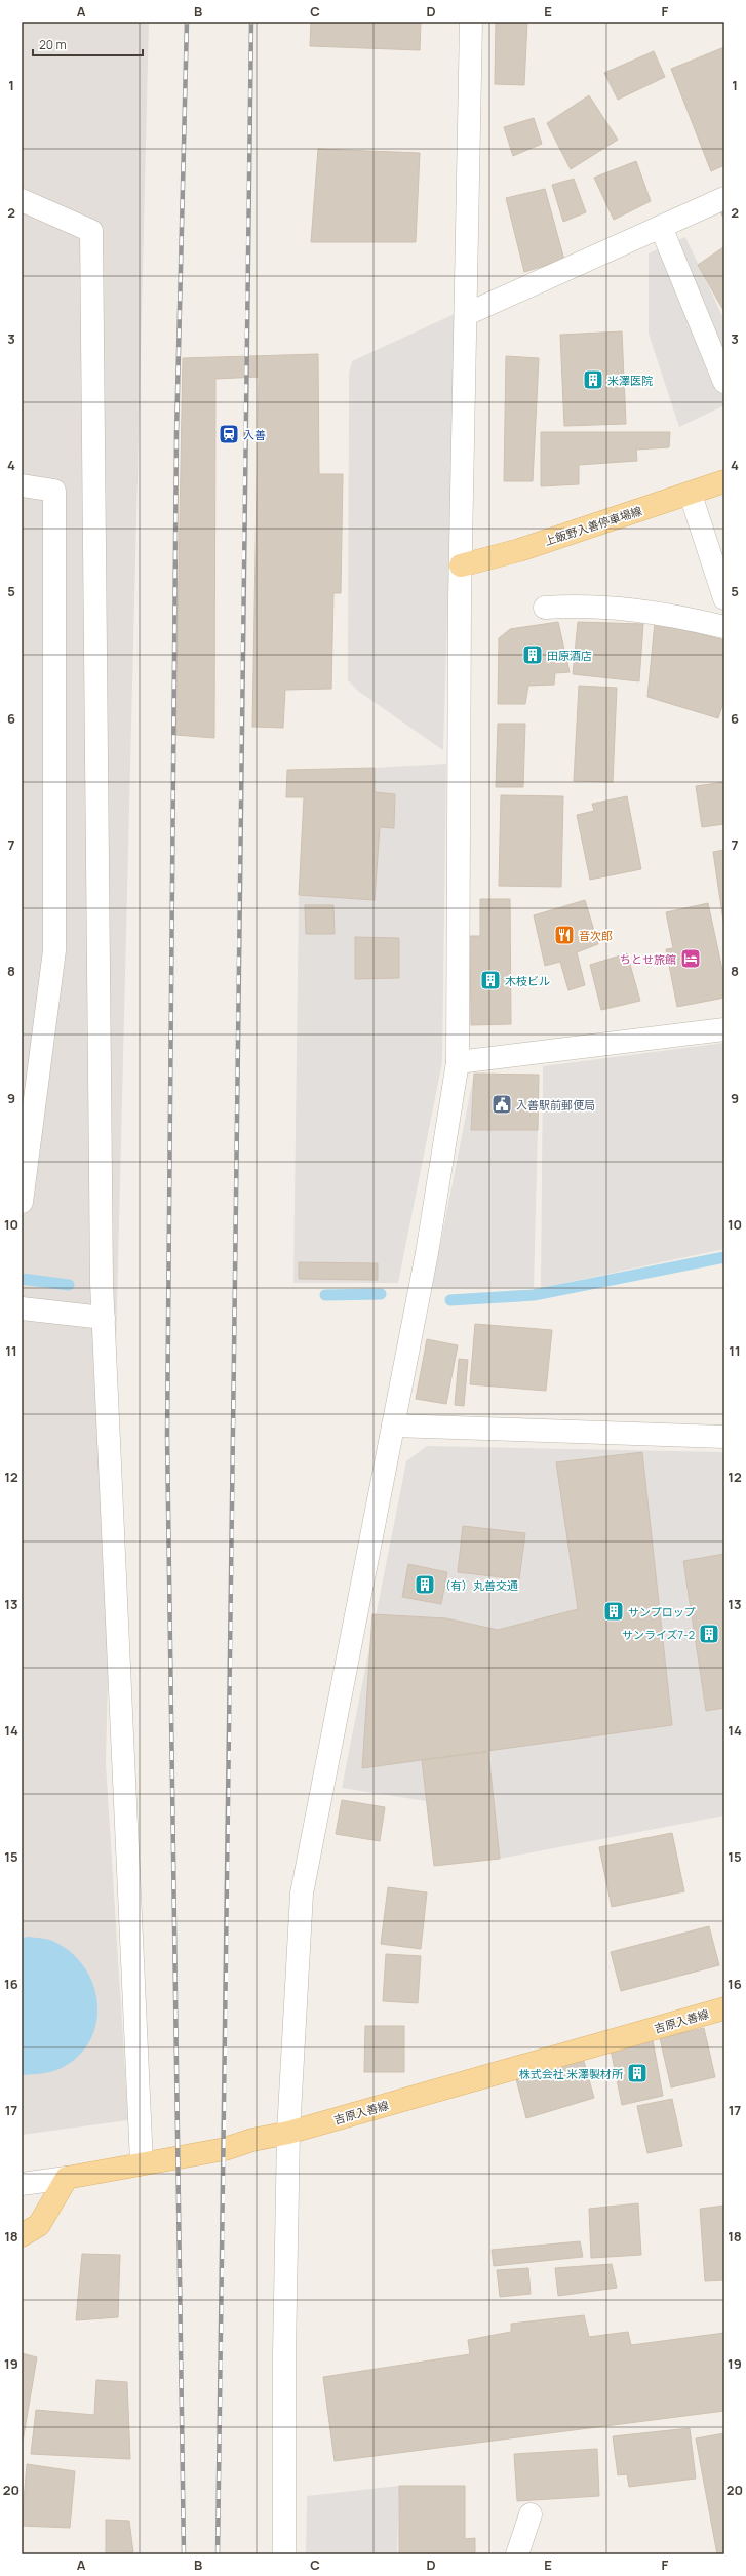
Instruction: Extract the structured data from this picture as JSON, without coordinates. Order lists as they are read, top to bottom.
{
  "streets": {
    "main road": ["上飯野入善停車場線", "吉原入善線"]
  },
  "places": {
    "building": [
      "米澤医院",
      "田原酒店",
      "木枝ビル",
      "（有）丸善交通",
      "サンプロップ",
      "サンライズ7-2",
      "株式会社 米澤製材所"
    ],
    "station": ["入善"],
    "restaurant": ["音次郎"],
    "hotel": ["ちとせ旅館"],
    "public building": ["入善駅前郵便局"]
  },
  "scale_bar": "20 m",
  "grid": {
    "columns": [
      "A",
      "B",
      "C",
      "D",
      "E",
      "F"
    ],
    "rows": [
      "1",
      "2",
      "3",
      "4",
      "5",
      "6",
      "7",
      "8",
      "9",
      "10",
      "11",
      "12",
      "13",
      "14",
      "15",
      "16",
      "17",
      "18",
      "19",
      "20"
    ]
  }
}
